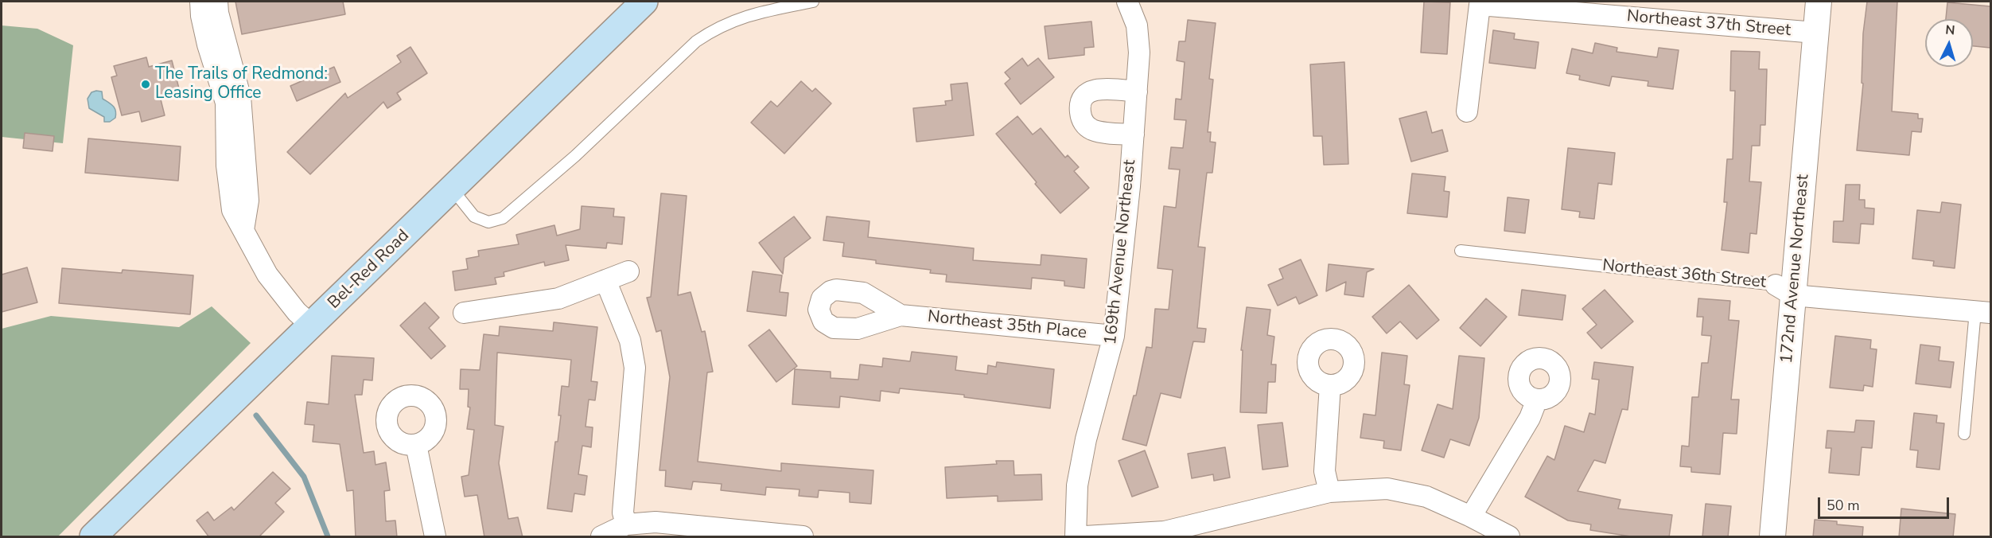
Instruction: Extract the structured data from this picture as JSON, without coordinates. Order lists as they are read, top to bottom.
{
  "streets": {
    "main road": ["Bel-Red Road"],
    "street": [
      "Northeast 37th Street",
      "169th Avenue Northeast",
      "172nd Avenue Northeast",
      "Northeast 36th Street",
      "Northeast 35th Place"
    ]
  },
  "crossings": [
    ["Northeast 37th Street", "172nd Avenue Northeast"],
    ["169th Avenue Northeast", "Northeast 35th Place"],
    ["172nd Avenue Northeast", "Northeast 36th Street"]
  ],
  "places": ["The Trails of Redmond: Leasing Office"],
  "scale_bar": "50 m",
  "north": "top"
}
